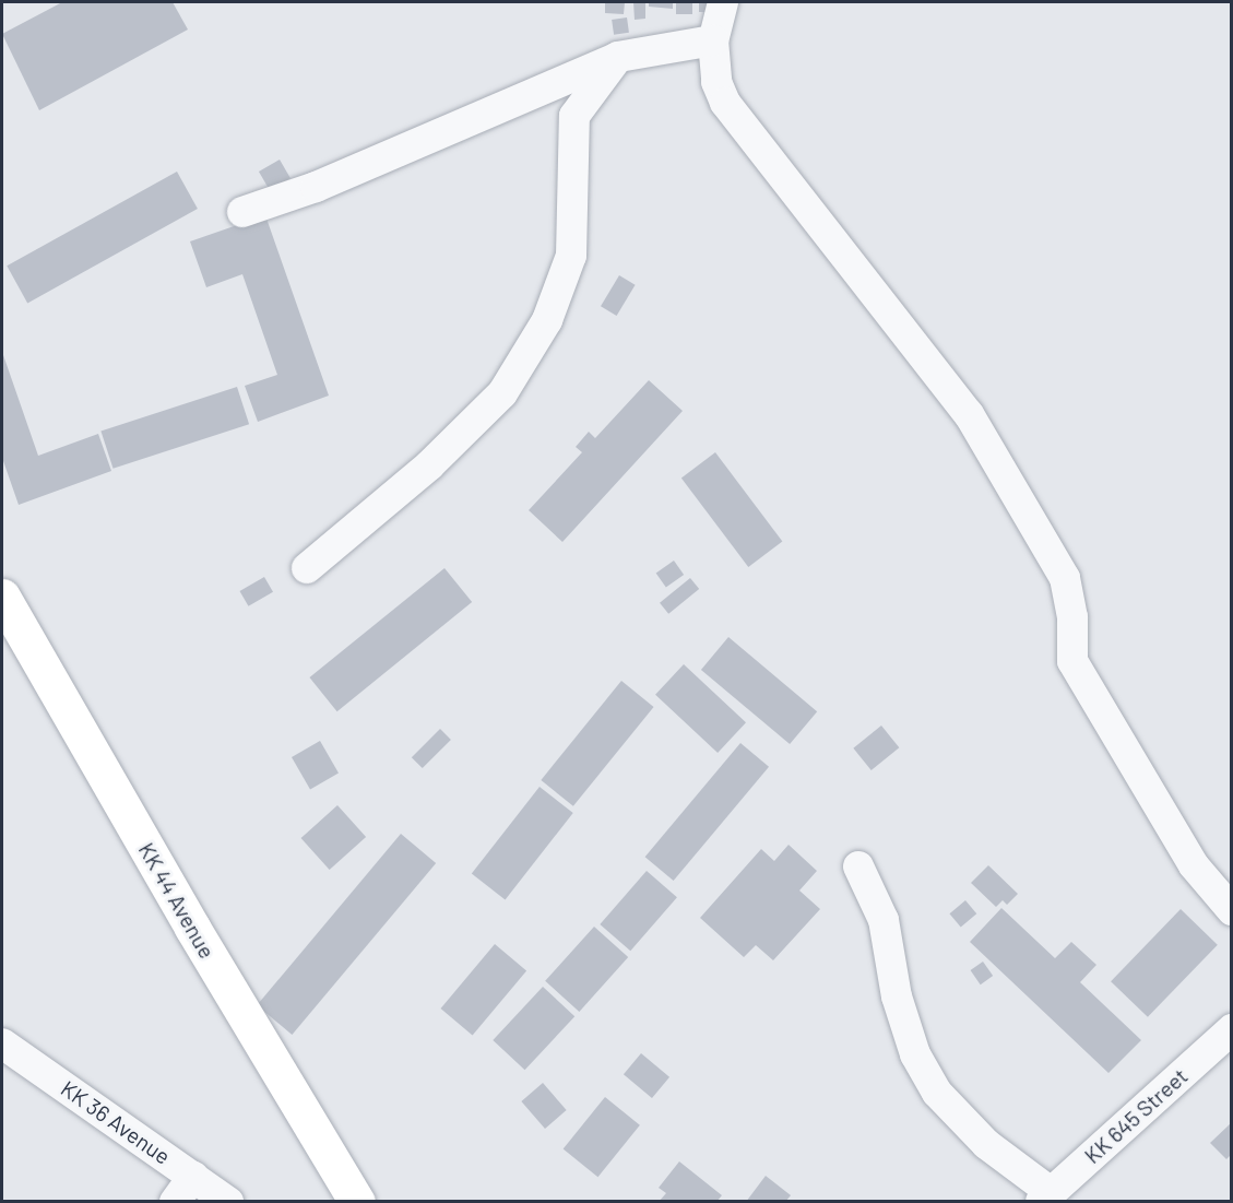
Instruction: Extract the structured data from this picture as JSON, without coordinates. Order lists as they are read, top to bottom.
{
  "streets": {
    "main road": ["KK 44 Avenue"],
    "street": ["KK 645 Street", "KK 36 Avenue"]
  }
}
